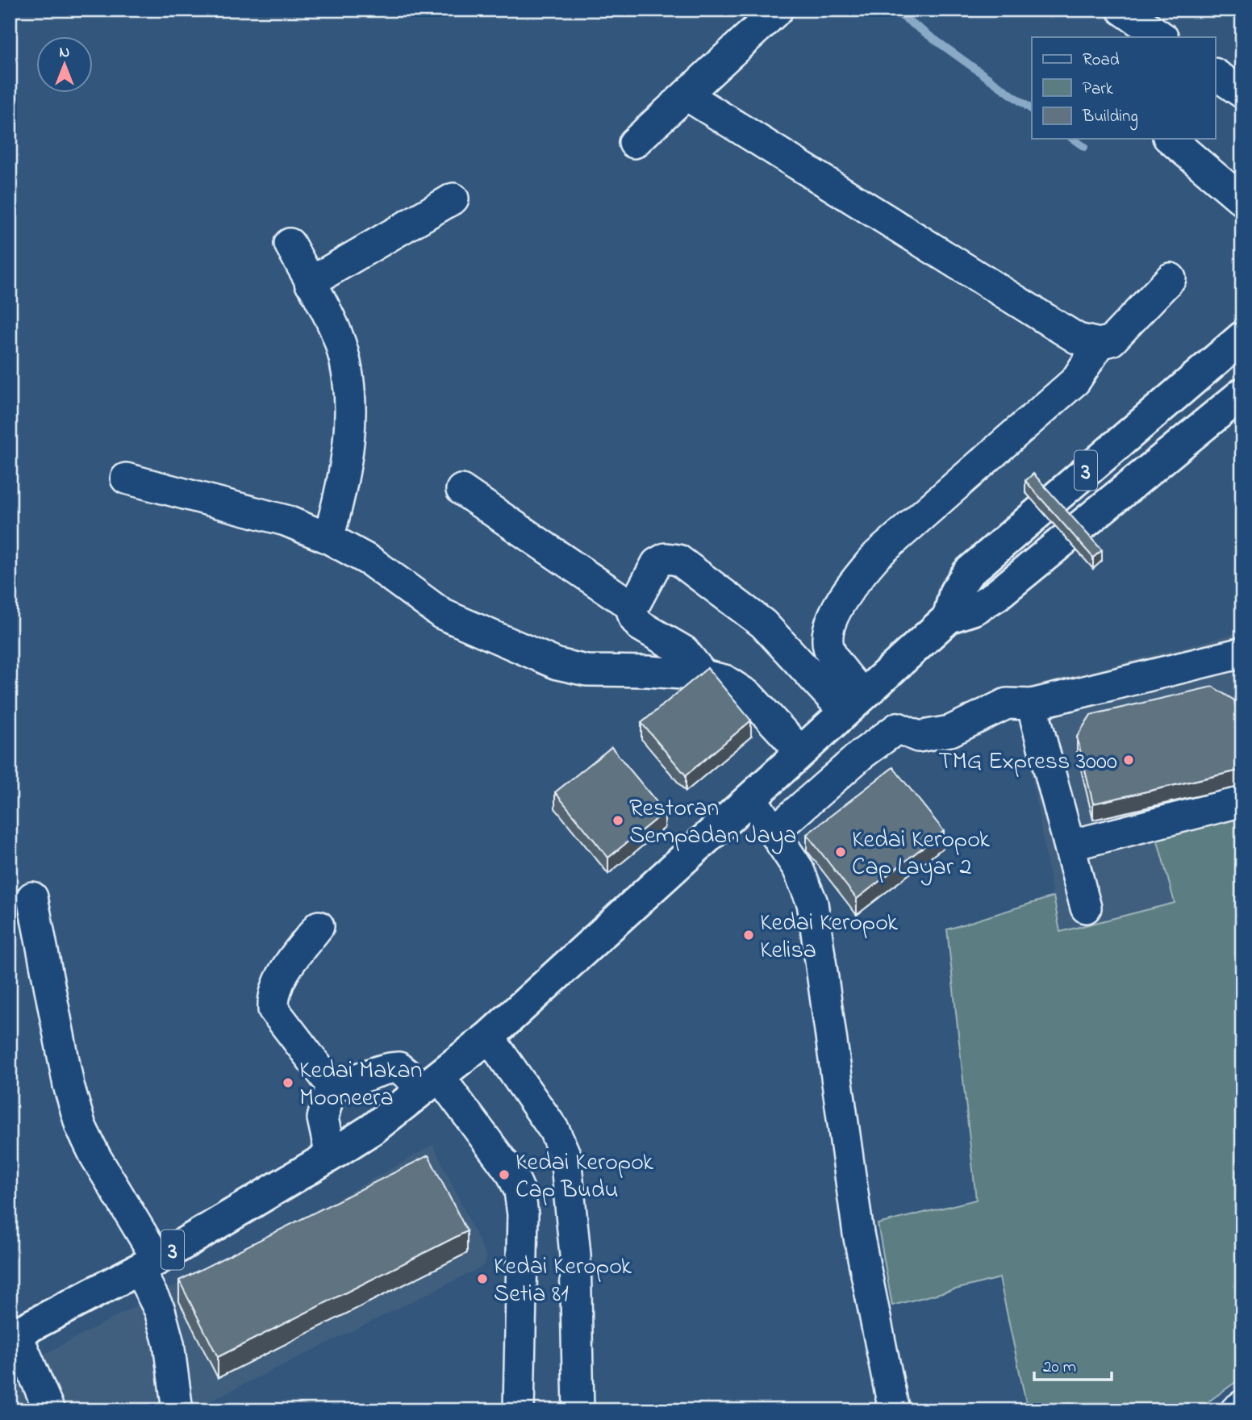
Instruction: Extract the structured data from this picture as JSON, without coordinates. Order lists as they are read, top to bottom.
{
  "streets": {
    "highway": ["3"]
  },
  "places": [
    "TMG Express 3000",
    "Restoran Sempadan Jaya",
    "Kedai Keropok Cap Layar 2",
    "Kedai Keropok Kelisa",
    "Kedai Makan Mooneera",
    "Kedai Keropok Cap Budu",
    "Kedai Keropok Setia 81"
  ],
  "legend": ["Road", "Park", "Building"],
  "scale_bar": "20 m",
  "north": "top"
}
